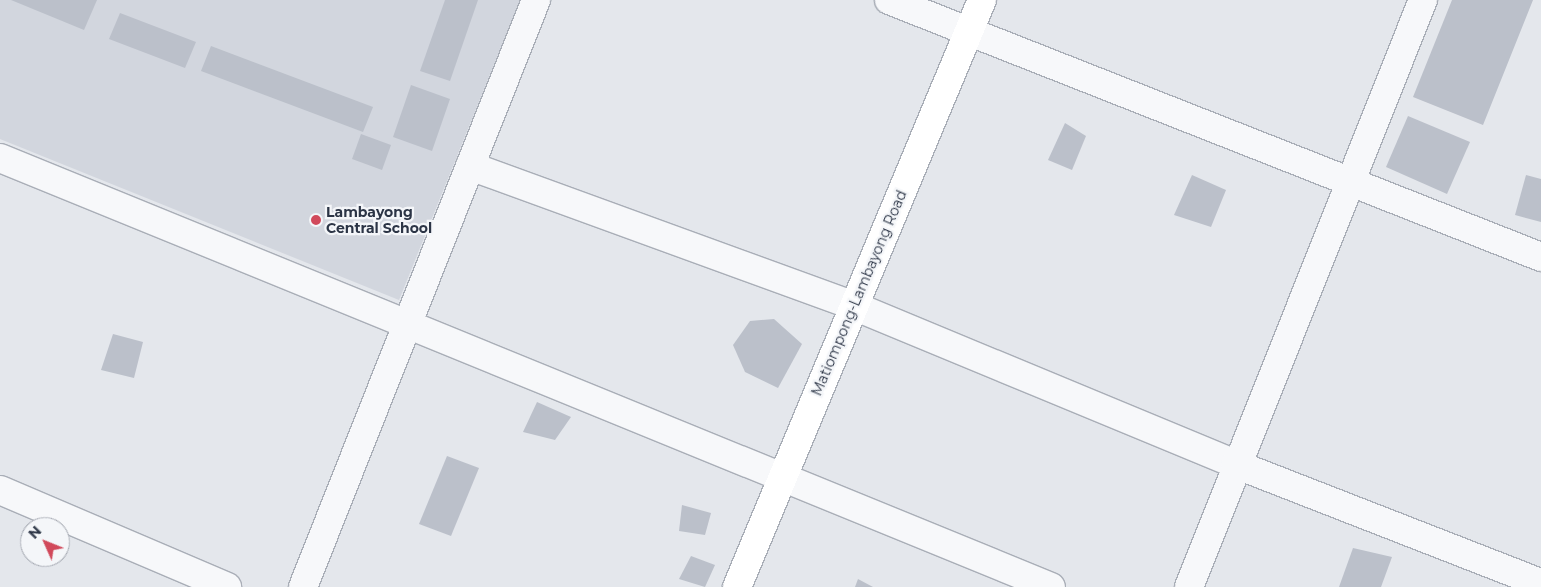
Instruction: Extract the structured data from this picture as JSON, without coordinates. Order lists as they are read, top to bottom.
{
  "streets": {
    "main road": ["Matiompong-Lambayong Road"]
  },
  "places": ["Lambayong Central School"],
  "north": "top left"
}
